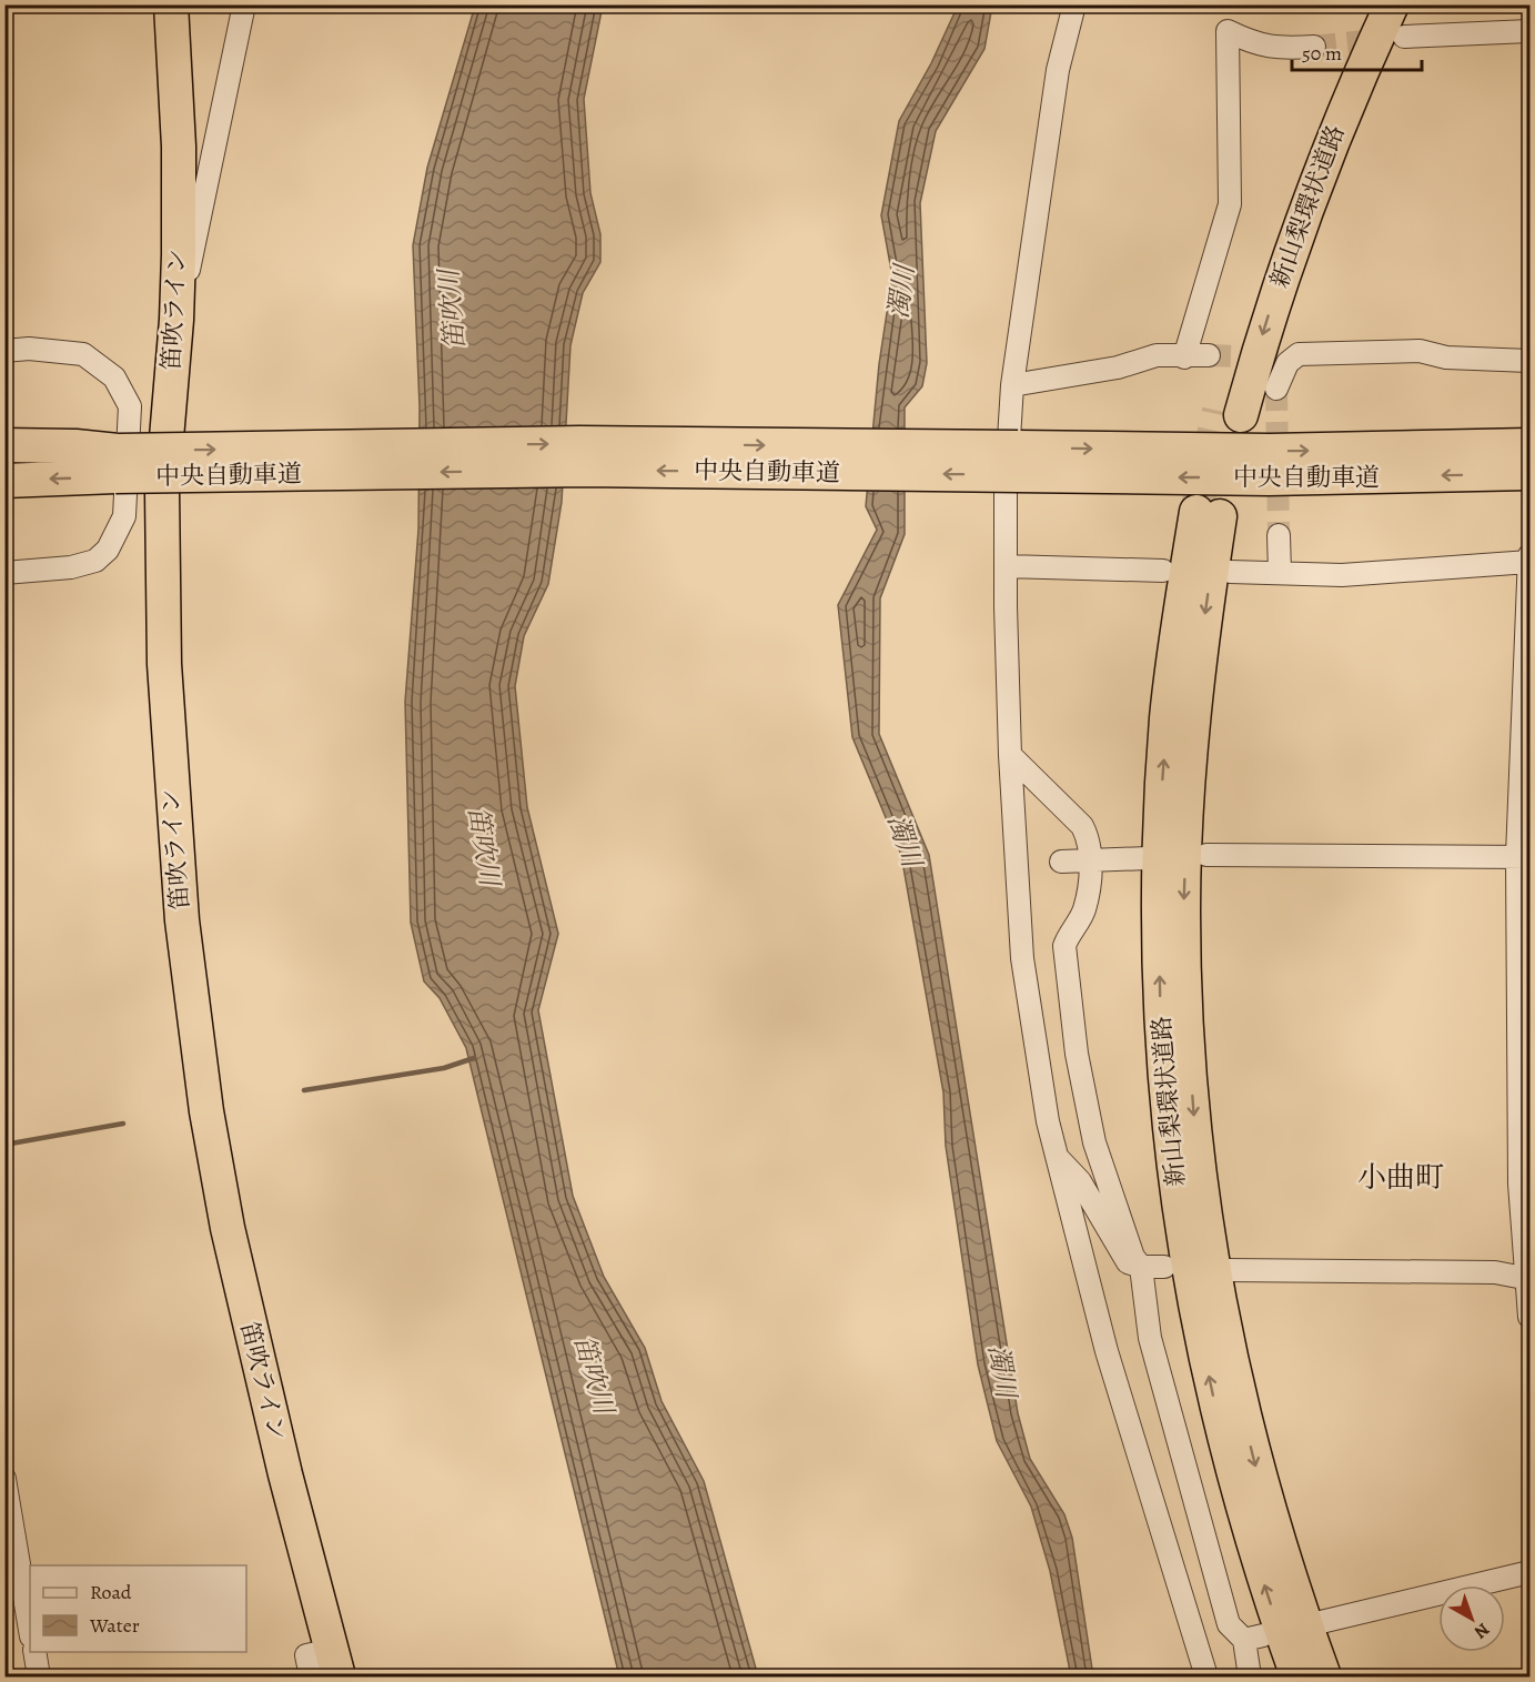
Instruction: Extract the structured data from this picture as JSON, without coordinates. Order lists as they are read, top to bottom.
{
  "streets": {
    "highway": ["新山梨環状道路", "笛吹ライン", "中央自動車道"]
  },
  "districts": ["小曲町"],
  "water": ["濁川", "笛吹川"],
  "legend": ["Road", "Water"],
  "scale_bar": "50 m",
  "north": "bottom right"
}
